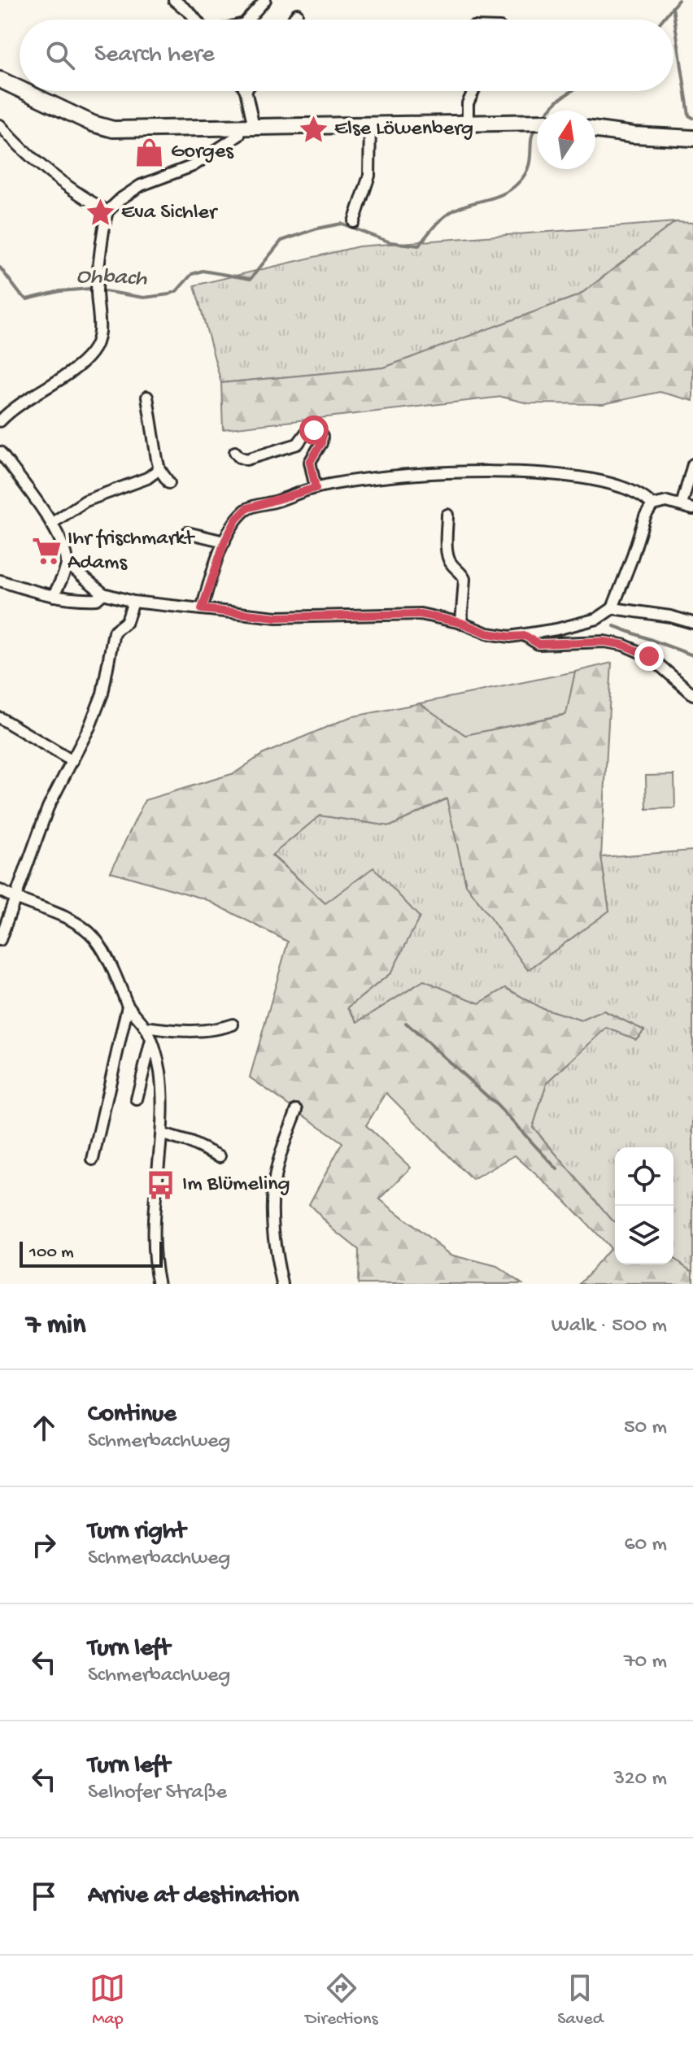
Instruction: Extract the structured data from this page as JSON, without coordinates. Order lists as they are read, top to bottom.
{
  "water": ["Ohbach"],
  "places": {
    "place": ["Else Löwenberg", "Eva Sichler"],
    "shop": ["Gorges"],
    "supermarket": ["Ihr frischmarkt Adams"],
    "bus stop": ["Im Blümeling"]
  },
  "scale_bar": "100 m",
  "north": "top",
  "page": {
    "search": "Search here",
    "scale": "100 m",
    "heading": ["7 min", "Walk · 500 m"],
    "list": [
      ["Continue", "Schmerbachweg", "50 m"],
      ["Turn right", "Schmerbachweg", "60 m"],
      ["Turn left", "Schmerbachweg", "70 m"],
      ["Turn left", "Selhofer Straße", "320 m"],
      "Arrive at destination"
    ],
    "nav": ["Map", "Directions", "Saved"]
  }
}
